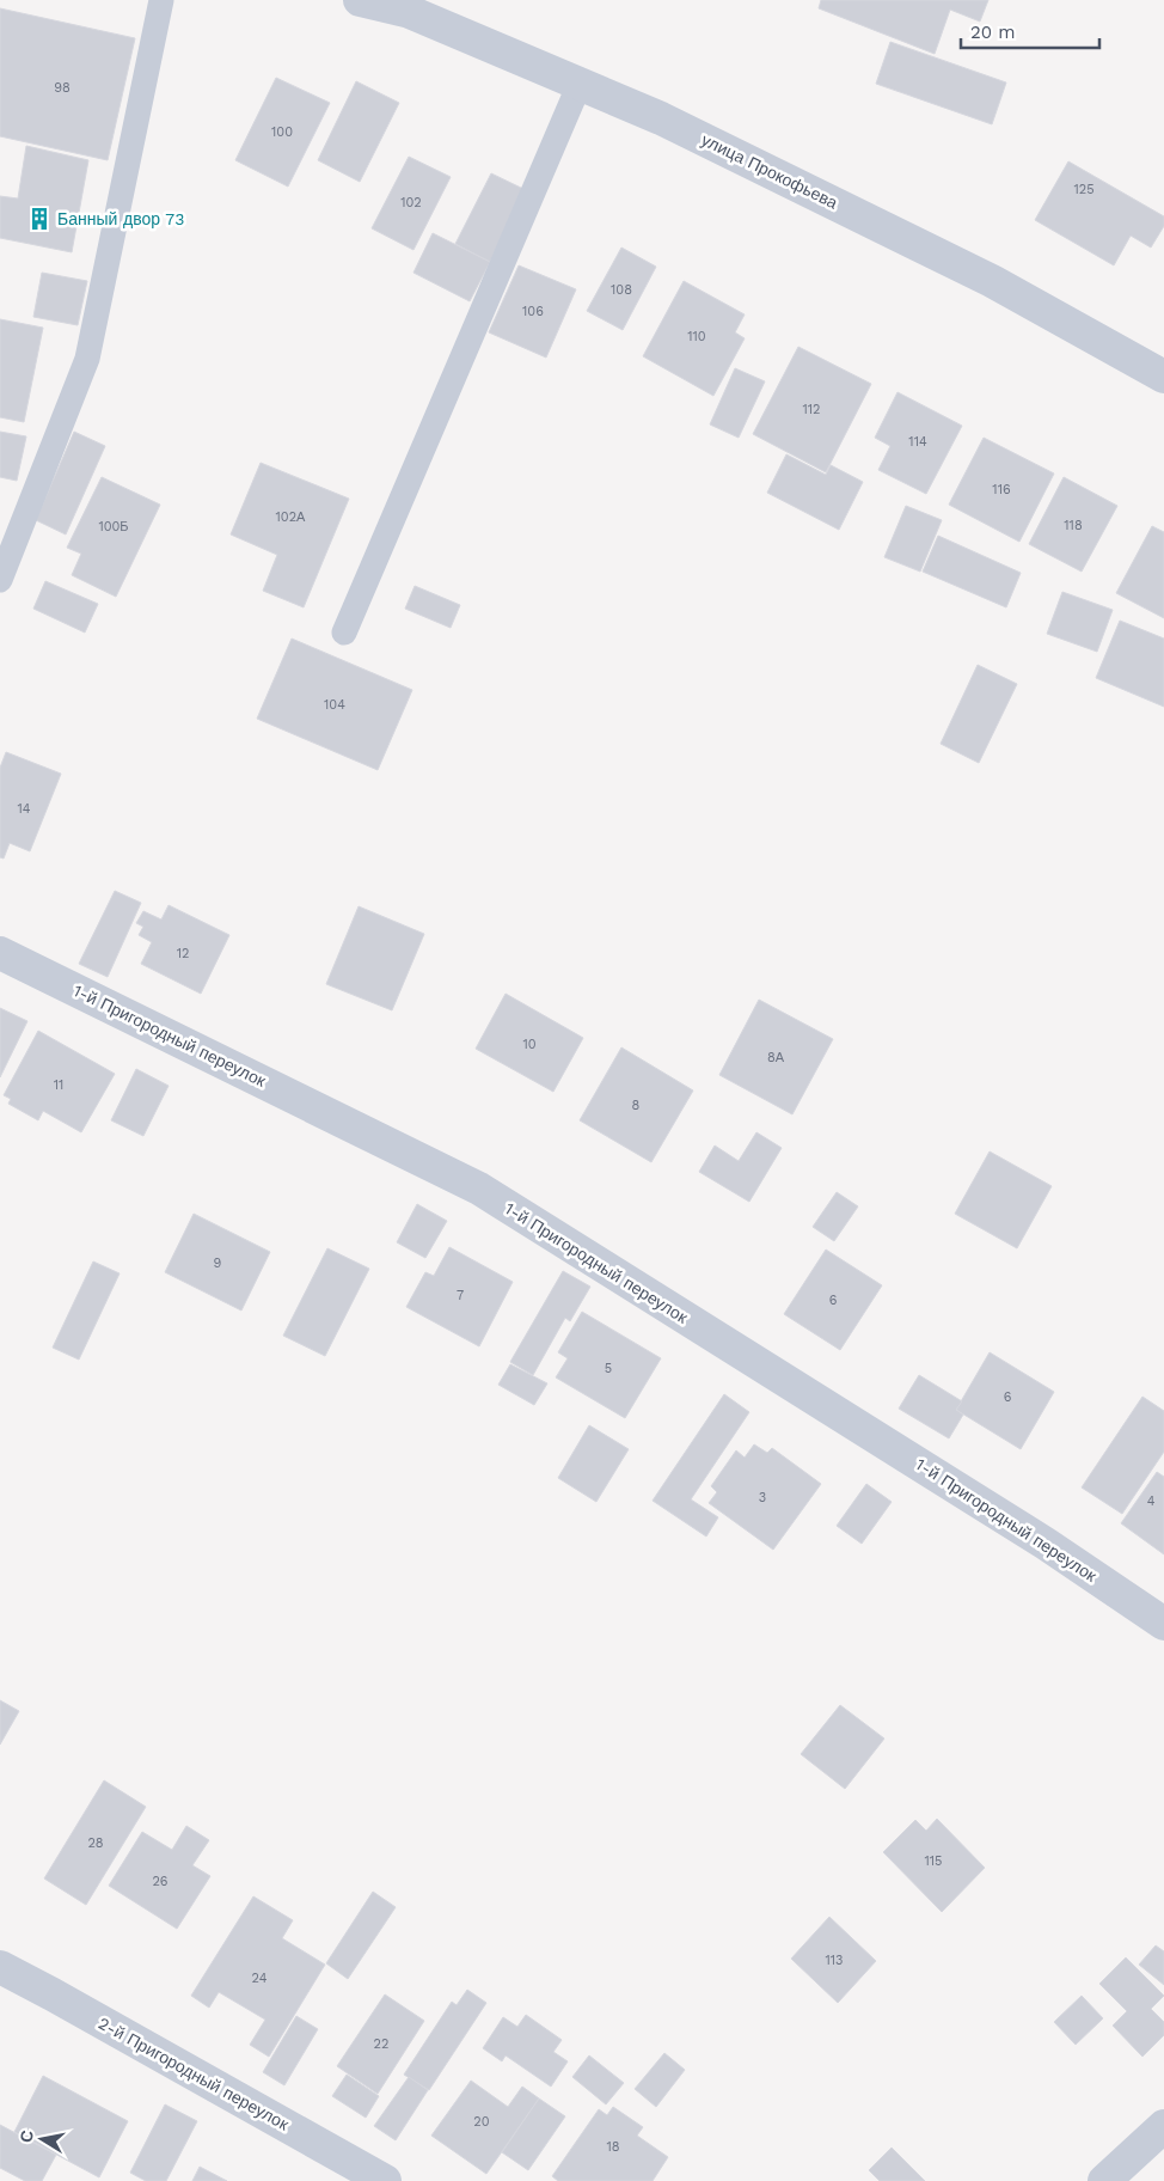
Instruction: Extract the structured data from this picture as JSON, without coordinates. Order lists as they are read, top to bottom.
{
  "streets": {
    "street": ["улица Прокофьева", "1-й Пригородный переулок", "2-й Пригородный переулок"]
  },
  "places": {
    "building": ["Банный двор 73"]
  },
  "house_numbers": [
    "98",
    "100",
    "125",
    "102",
    "108",
    "106",
    "110",
    "112",
    "114",
    "116",
    "102А",
    "118",
    "100Б",
    "104",
    "14",
    "12",
    "10",
    "8А",
    "11",
    "8",
    "9",
    "7",
    "6",
    "5",
    "6",
    "3",
    "4",
    "28",
    "115",
    "26",
    "113",
    "24",
    "22",
    "20",
    "18"
  ],
  "scale_bar": "20 m",
  "north": "left"
}
